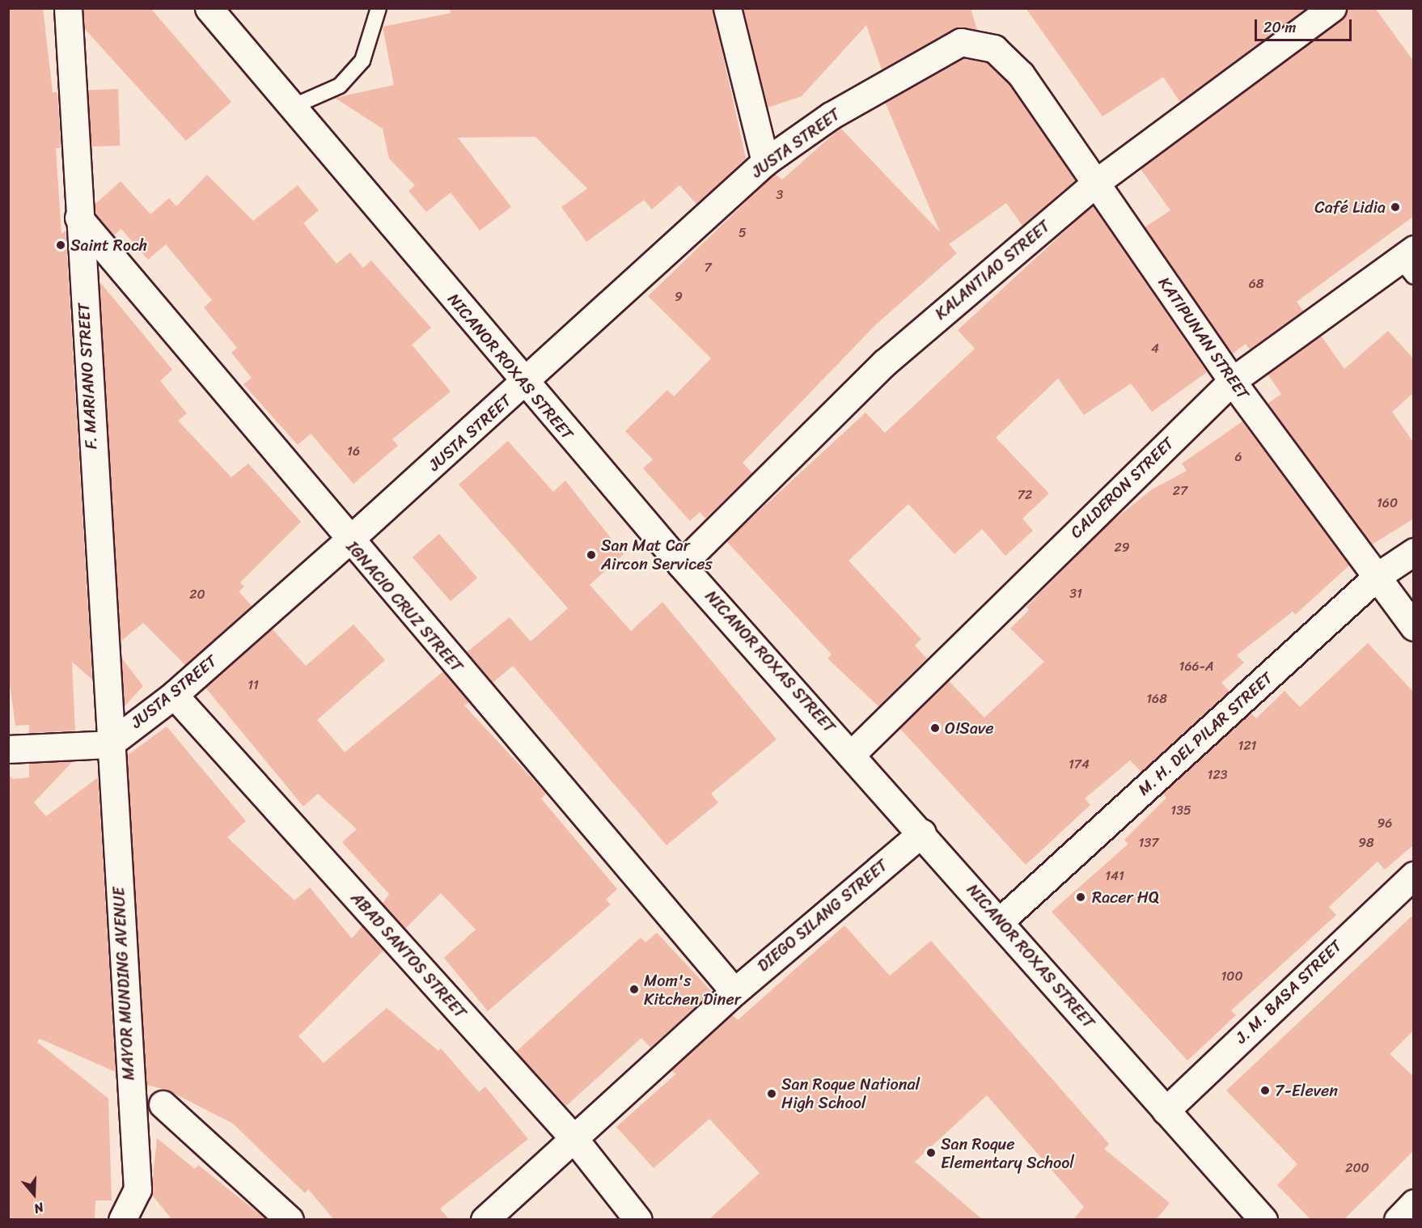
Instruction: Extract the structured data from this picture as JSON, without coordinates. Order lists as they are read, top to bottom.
{
  "streets": {
    "street": [
      "JUSTA STREET",
      "KALANTIAO STREET",
      "KATIPUNAN STREET",
      "NICANOR ROXAS STREET",
      "F. MARIANO STREET",
      "CALDERON STREET",
      "IGNACIO CRUZ STREET",
      "M. H. DEL PILAR STREET",
      "DIEGO SILANG STREET",
      "ABAD SANTOS STREET",
      "MAYOR MUNDING AVENUE",
      "J. M. BASA STREET"
    ]
  },
  "crossings": [
    ["JUSTA STREET", "KATIPUNAN STREET"],
    ["JUSTA STREET", "NICANOR ROXAS STREET"],
    ["JUSTA STREET", "F. MARIANO STREET"],
    ["JUSTA STREET", "IGNACIO CRUZ STREET"],
    ["JUSTA STREET", "ABAD SANTOS STREET"],
    ["JUSTA STREET", "MAYOR MUNDING AVENUE"],
    ["KALANTIAO STREET", "KATIPUNAN STREET"],
    ["KALANTIAO STREET", "NICANOR ROXAS STREET"],
    ["KATIPUNAN STREET", "CALDERON STREET"],
    ["KATIPUNAN STREET", "M. H. DEL PILAR STREET"],
    ["NICANOR ROXAS STREET", "CALDERON STREET"],
    ["NICANOR ROXAS STREET", "M. H. DEL PILAR STREET"],
    ["NICANOR ROXAS STREET", "DIEGO SILANG STREET"],
    ["NICANOR ROXAS STREET", "J. M. BASA STREET"],
    ["F. MARIANO STREET", "IGNACIO CRUZ STREET"],
    ["F. MARIANO STREET", "MAYOR MUNDING AVENUE"],
    ["IGNACIO CRUZ STREET", "DIEGO SILANG STREET"],
    ["DIEGO SILANG STREET", "ABAD SANTOS STREET"]
  ],
  "places": [
    "Café Lidia",
    "Saint Roch",
    "San Mat Car Aircon Services",
    "O!Save",
    "Racer HQ",
    "Mom's Kitchen Diner",
    "7-Eleven",
    "San Roque National High School",
    "San Roque Elementary School"
  ],
  "house_numbers": [
    "3",
    "5",
    "7",
    "68",
    "9",
    "4",
    "16",
    "6",
    "27",
    "72",
    "160",
    "29",
    "31",
    "20",
    "166-A",
    "11",
    "168",
    "121",
    "174",
    "123",
    "135",
    "96",
    "137",
    "98",
    "141",
    "100",
    "200"
  ],
  "scale_bar": "20 m",
  "north": "bottom"
}
